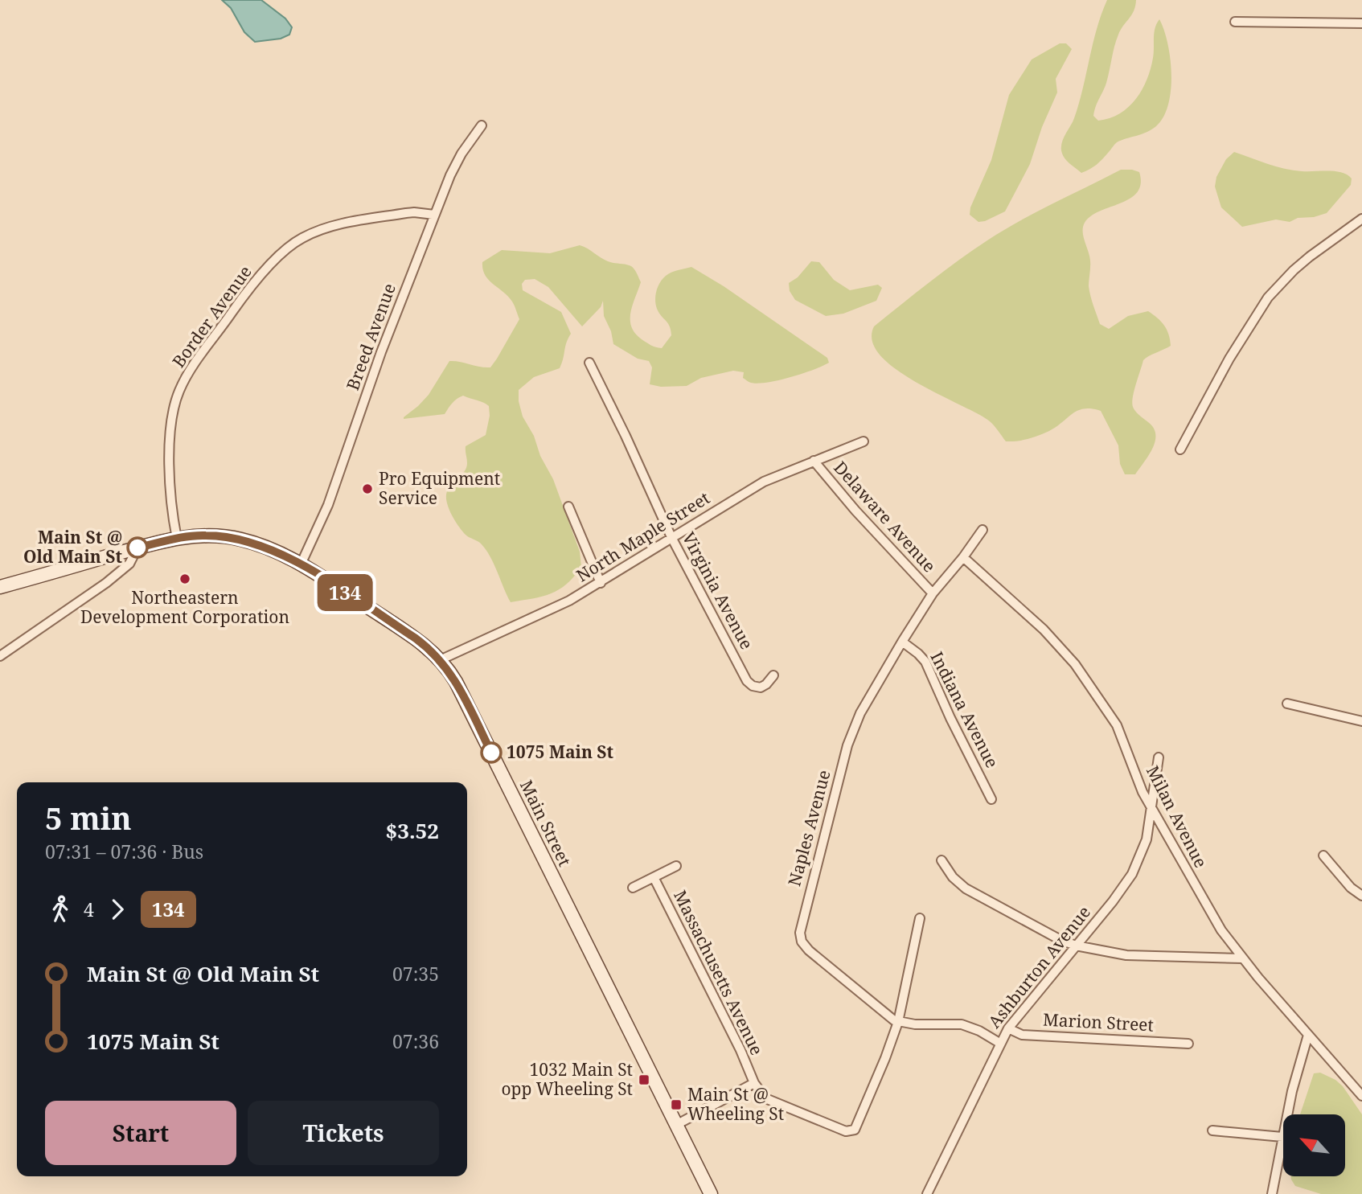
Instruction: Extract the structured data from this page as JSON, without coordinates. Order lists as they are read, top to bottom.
{
  "streets": {
    "main road": ["Main Street"],
    "street": [
      "Border Avenue",
      "Breed Avenue",
      "Delaware Avenue",
      "North Maple Street",
      "Virginia Avenue",
      "Indiana Avenue",
      "Milan Avenue",
      "Naples Avenue",
      "Ashburton Avenue",
      "Massachusetts Avenue",
      "Marion Street"
    ]
  },
  "crossings": [
    ["Border Avenue", "Breed Avenue"],
    ["Border Avenue", "Main Street"],
    ["Breed Avenue", "Main Street"],
    ["Delaware Avenue", "North Maple Street"],
    ["Delaware Avenue", "Naples Avenue"],
    ["North Maple Street", "Virginia Avenue"],
    ["North Maple Street", "Main Street"],
    ["Indiana Avenue", "Naples Avenue"],
    ["Milan Avenue", "Naples Avenue"],
    ["Milan Avenue", "Ashburton Avenue"],
    ["Naples Avenue", "Ashburton Avenue"],
    ["Ashburton Avenue", "Marion Street"]
  ],
  "places": {
    "other": [
      "Pro Equipment Service",
      "Main St @ Old Main St",
      "Northeastern Development Corporation",
      "1075 Main St"
    ],
    "transit": ["1032 Main St opp Wheeling St", "Main St @ Wheeling St"]
  },
  "lines": ["bus line 134"],
  "north": "top left",
  "page": {
    "on_map": "134",
    "heading": ["5 min", "07:31 – 07:36 · Bus", "$3.52"],
    "legs": ["4", "134"],
    "list": [
      {
        "name": "Main St @ Old Main St",
        "value": "07:35"
      },
      {
        "name": "1075 Main St",
        "value": "07:36"
      }
    ],
    "buttons": ["Start", "Tickets"]
  }
}
